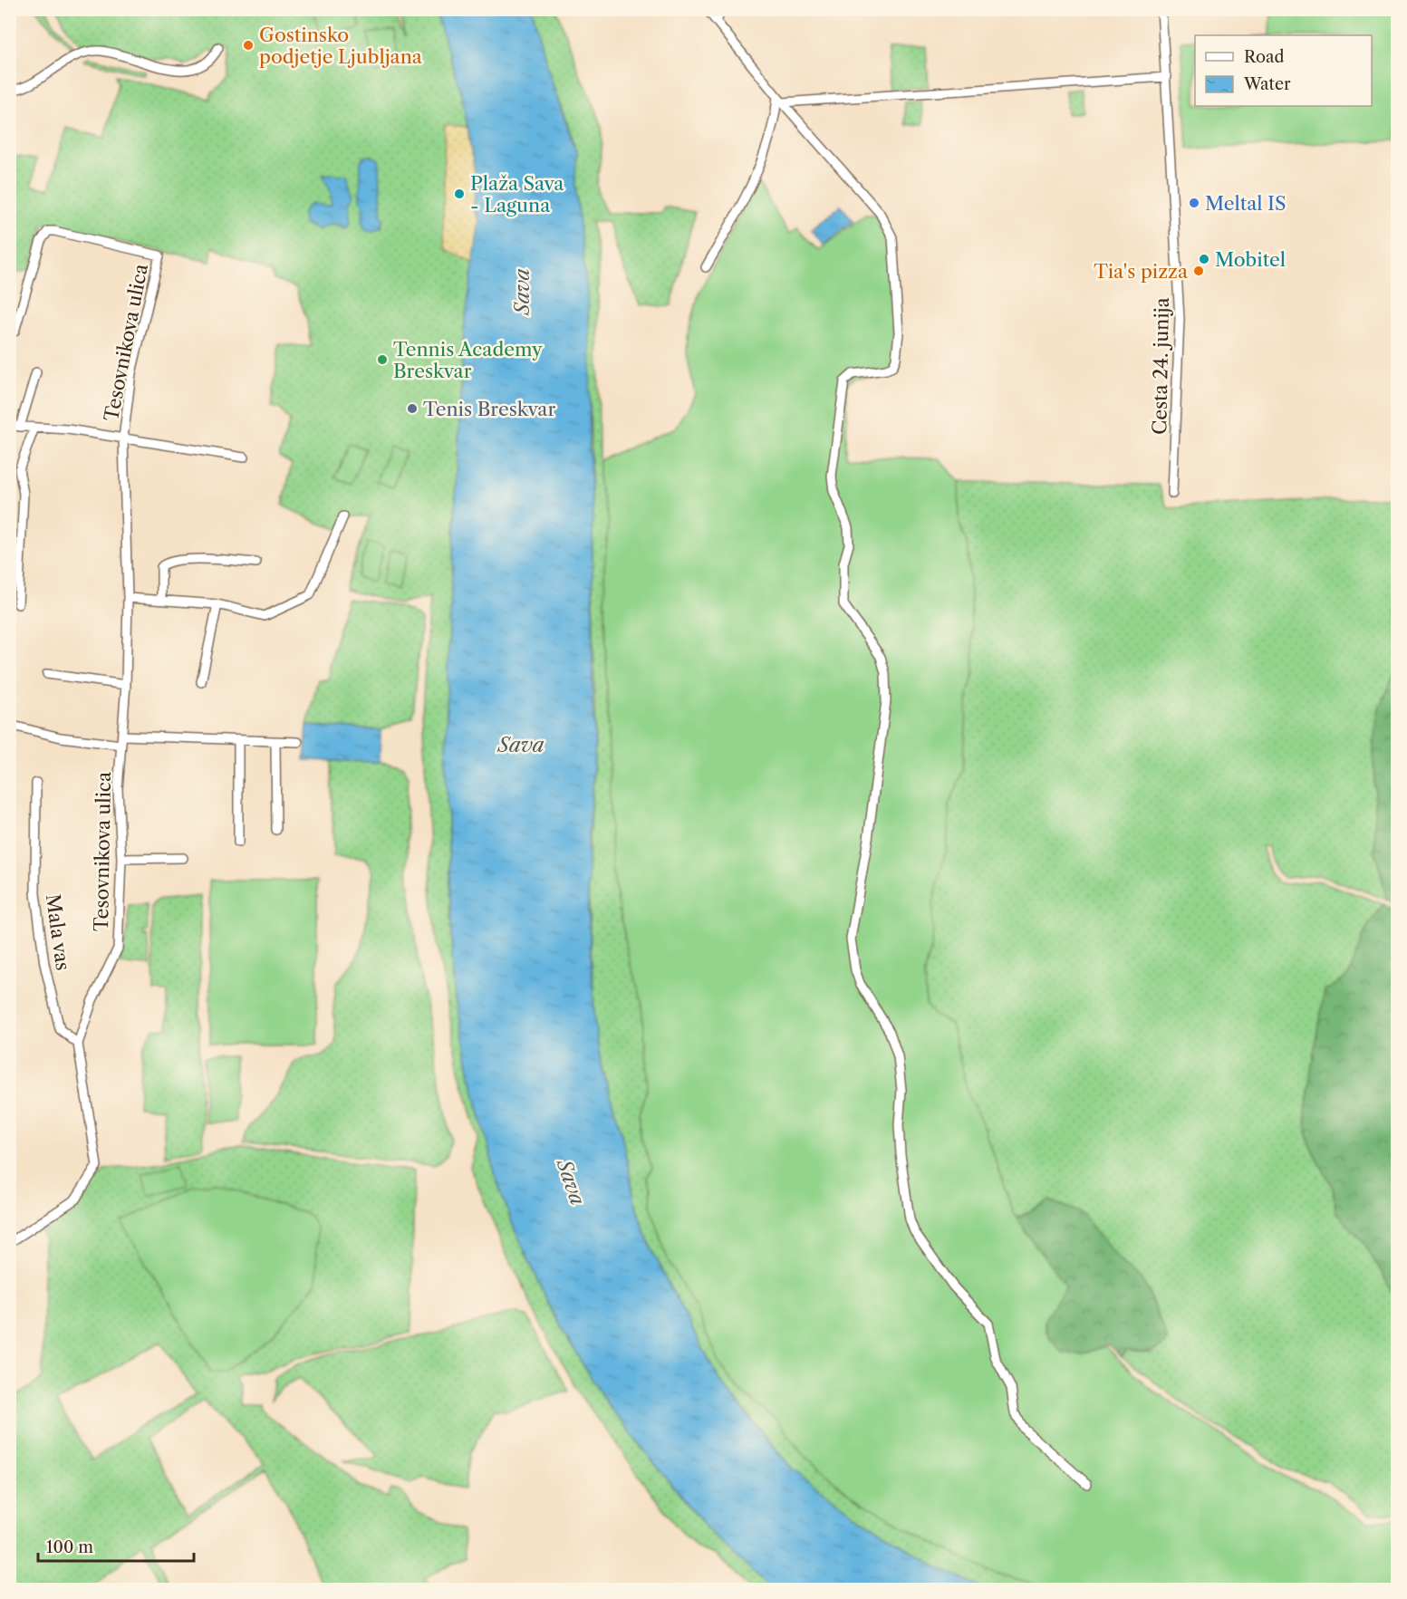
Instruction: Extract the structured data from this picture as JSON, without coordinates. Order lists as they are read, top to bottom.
{
  "streets": {
    "street": ["Tesovnikova ulica", "Cesta 24. junija", "Mala vas"]
  },
  "crossings": [
    ["Tesovnikova ulica", "Mala vas"]
  ],
  "water": ["Sava"],
  "places": [
    "Gostinsko podjetje Ljubljana",
    "Plaža Sava - Laguna",
    "Meltal IS",
    "Mobitel",
    "Tia's pizza",
    "Tennis Academy Breskvar",
    "Tenis Breskvar"
  ],
  "legend": ["Road", "Water"],
  "scale_bar": "100 m"
}
